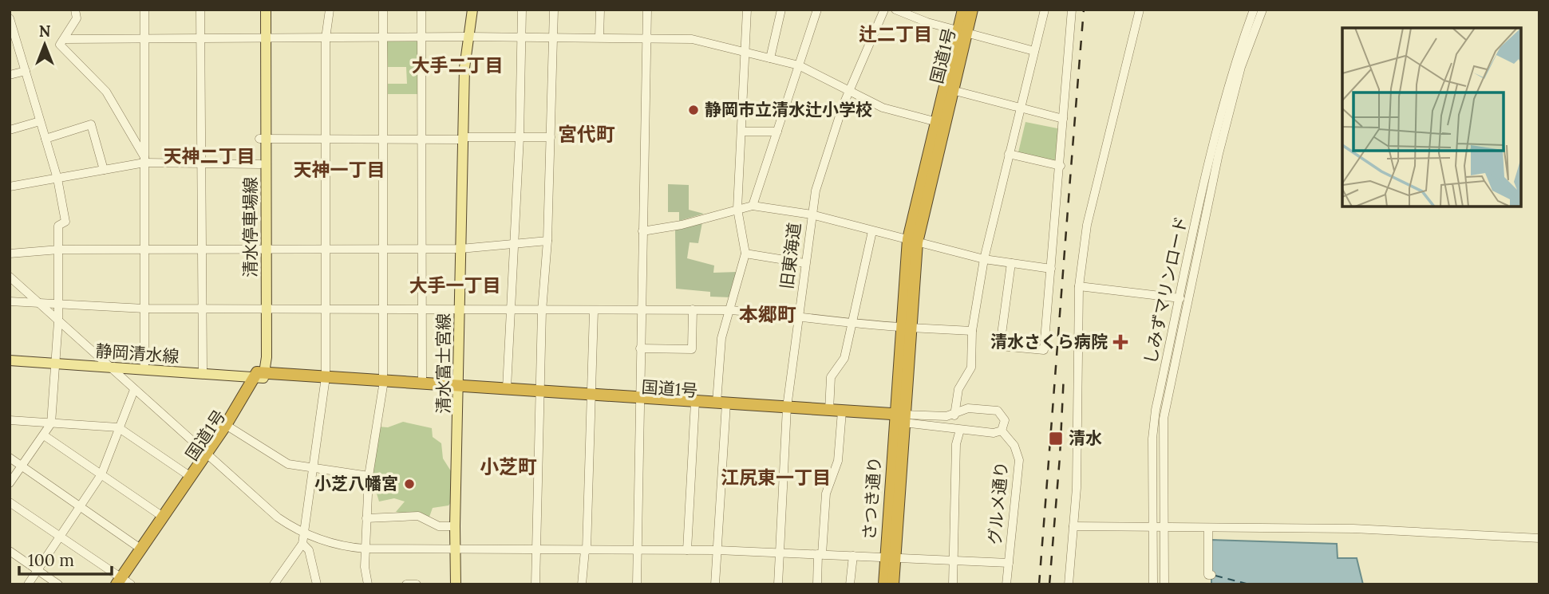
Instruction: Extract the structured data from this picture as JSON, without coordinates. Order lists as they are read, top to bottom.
{
  "streets": {
    "highway": ["国道1号", "さつき通り"],
    "main road": ["清水停車場線", "静岡清水線", "清水富士宮線"],
    "street": ["旧東海道", "しみずマリンロード", "グルメ通り"]
  },
  "crossings": [
    ["国道1号", "清水停車場線"],
    ["国道1号", "旧東海道"],
    ["国道1号", "静岡清水線"],
    ["国道1号", "清水富士宮線"],
    ["国道1号", "さつき通り"],
    ["清水停車場線", "静岡清水線"]
  ],
  "districts": [
    "辻二丁目",
    "大手二丁目",
    "宮代町",
    "天神二丁目",
    "天神一丁目",
    "大手一丁目",
    "本郷町",
    "小芝町",
    "江尻東一丁目"
  ],
  "places": {
    "other": ["静岡市立清水辻小学校", "小芝八幡宮"],
    "health": ["清水さくら病院"],
    "transit": ["清水"]
  },
  "scale_bar": "100 m",
  "north": "top"
}
